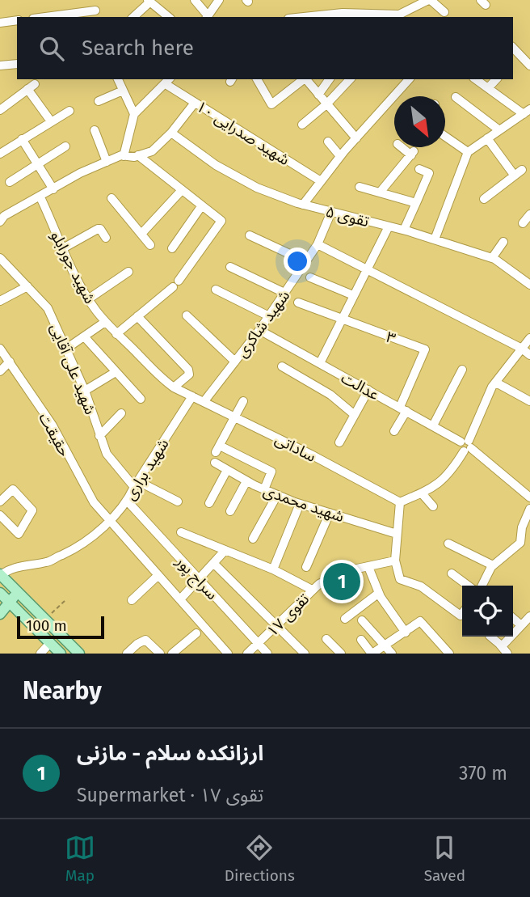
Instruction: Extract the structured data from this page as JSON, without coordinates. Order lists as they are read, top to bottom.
{
  "streets": {
    "street": [
      "شهید صدرایی ۱۰",
      "تقوی ۵",
      "شهید جورابلو",
      "شهید شاکری",
      "۳",
      "شهید علی آقایی",
      "عدالت",
      "حقیقت",
      "ساداتی",
      "شهید براری",
      "شهید محمدی",
      "سراج پور",
      "تقوی ۱۷"
    ]
  },
  "crossings": [
    ["تقوی ۵", "شهید شاکری"],
    ["شهید جورابلو", "ساداتی"],
    ["شهید جورابلو", "شهید براری"],
    ["شهید شاکری", "عدالت"],
    ["شهید شاکری", "ساداتی"],
    ["۳", "عدالت"],
    ["شهید علی آقایی", "شهید براری"],
    ["حقیقت", "شهید براری"],
    ["ساداتی", "شهید براری"],
    ["شهید براری", "سراج پور"],
    ["سراج پور", "تقوی ۱۷"]
  ],
  "scale_bar": "100 m",
  "north": "bottom right",
  "page": {
    "search": "Search here",
    "pins": "1",
    "scale": "100 m",
    "heading": "Nearby",
    "list": [
      {
        "mark": "1",
        "name": "ارزانکده سلام - مازنی",
        "note": "Supermarket · تقوی ۱۷",
        "value": "370 m"
      }
    ],
    "nav": ["Map", "Directions", "Saved"]
  }
}
